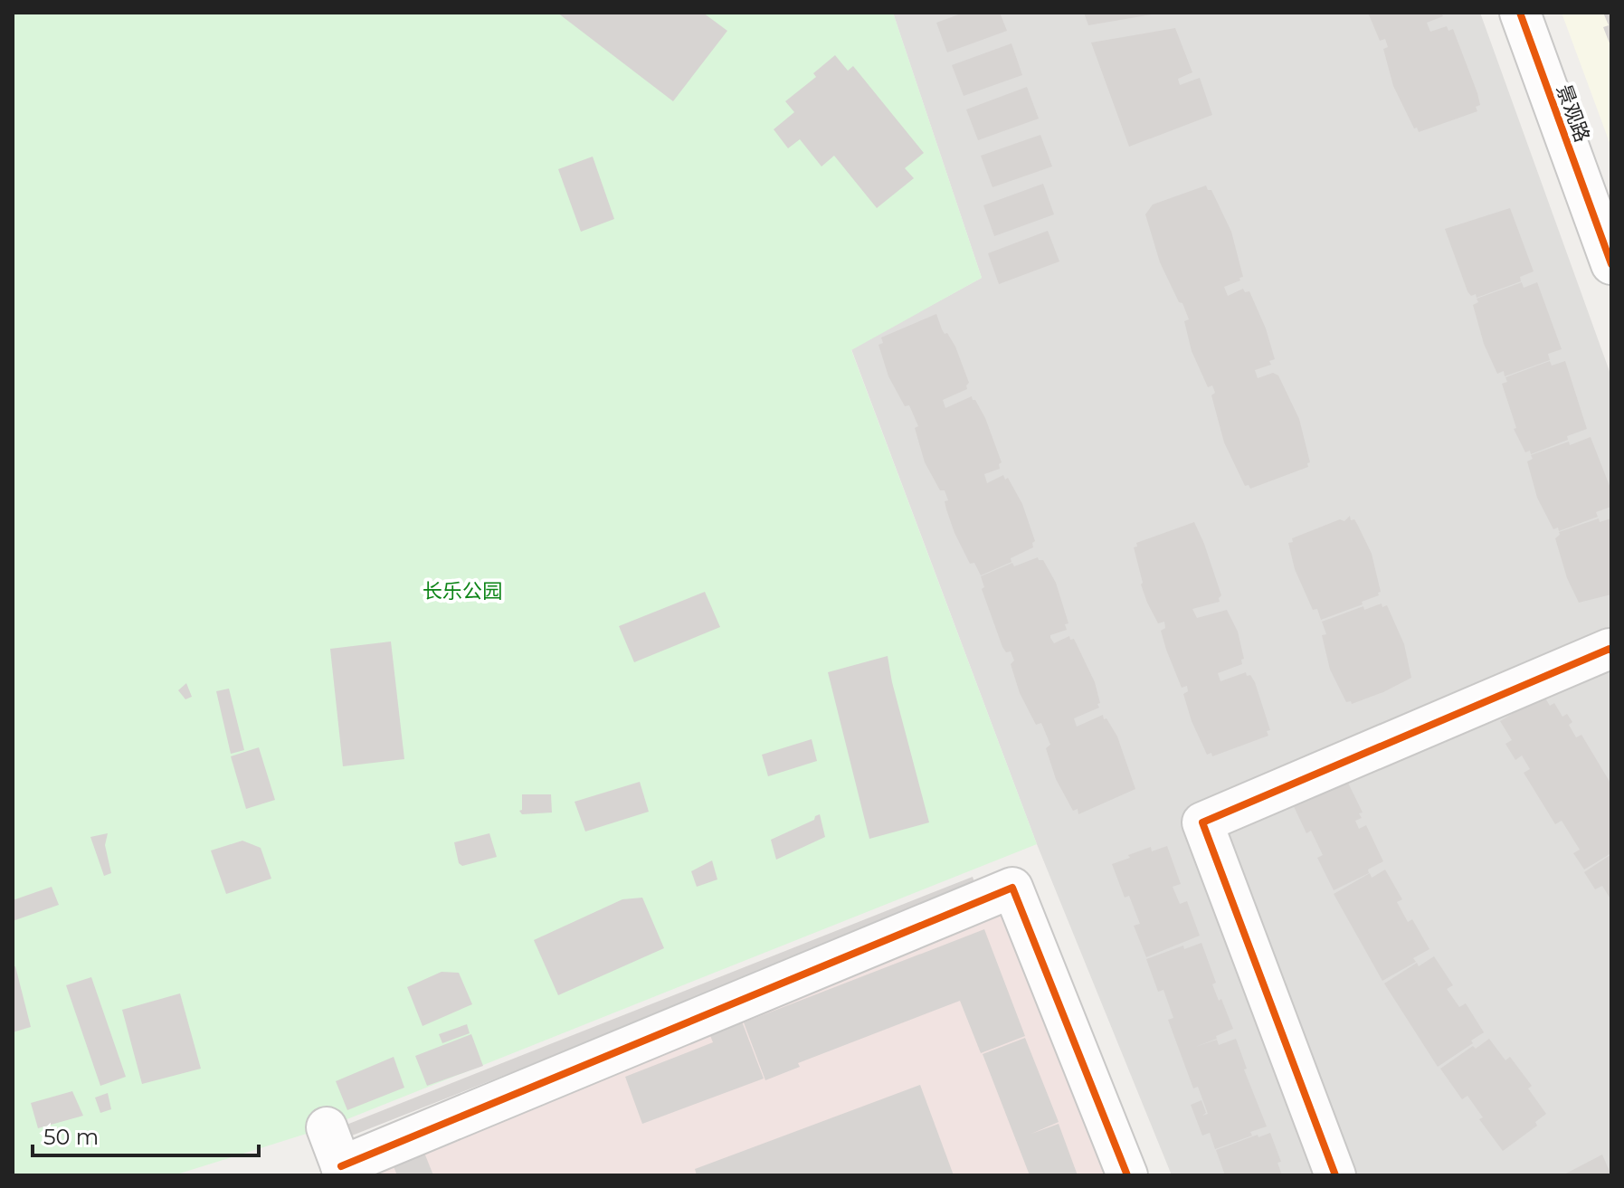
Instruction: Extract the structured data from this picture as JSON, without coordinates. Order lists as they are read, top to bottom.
{
  "streets": {
    "street": ["景观路"]
  },
  "parks": ["长乐公园"],
  "scale_bar": "50 m"
}
